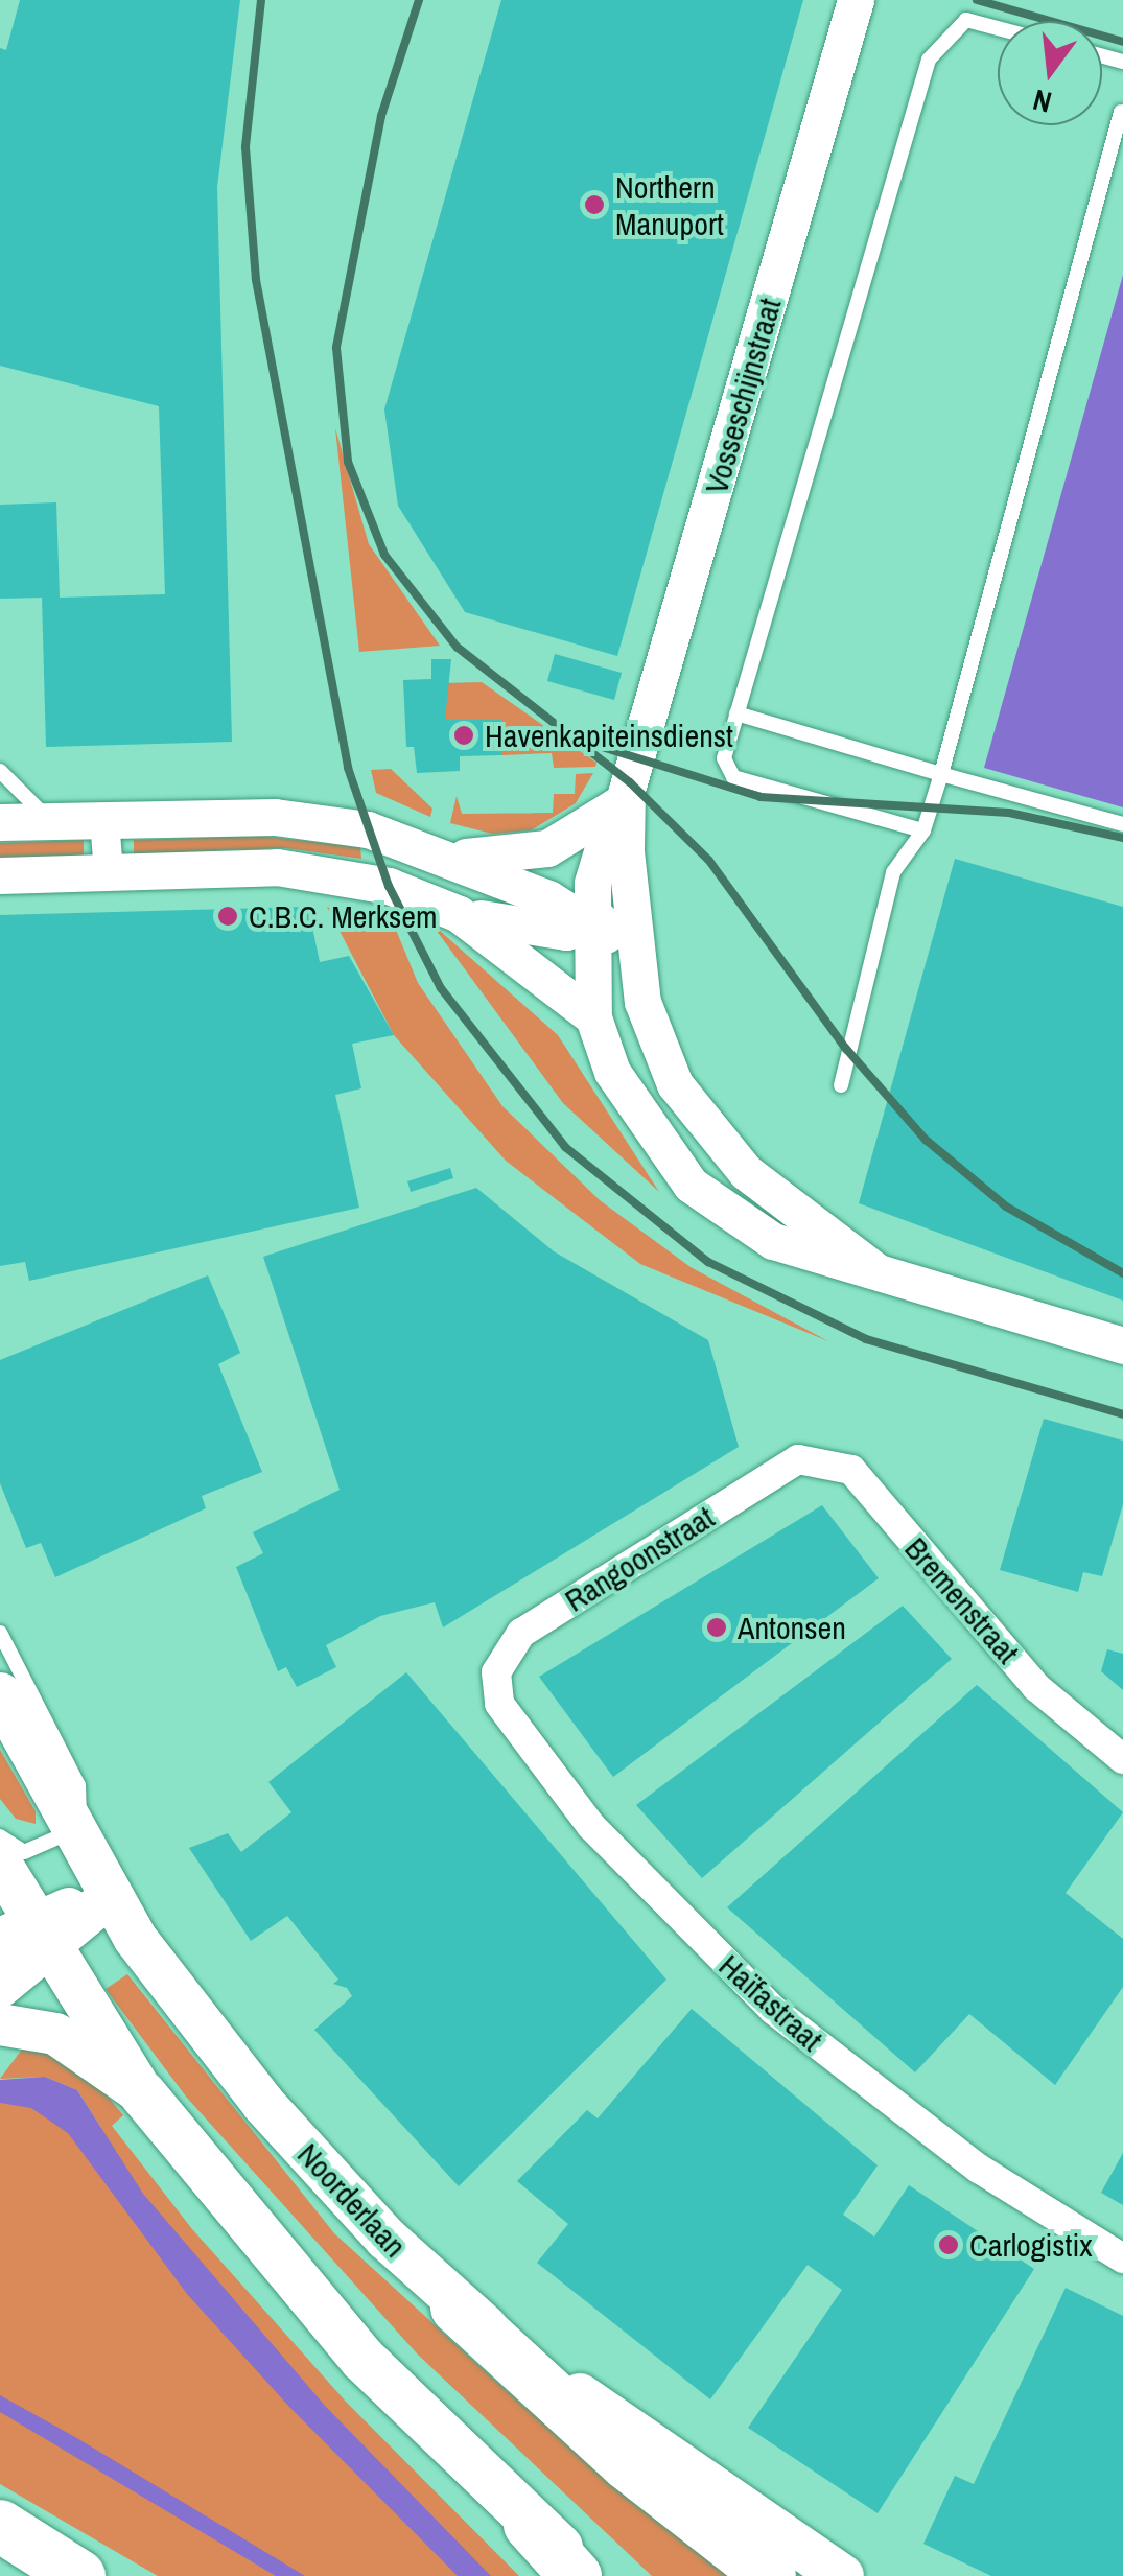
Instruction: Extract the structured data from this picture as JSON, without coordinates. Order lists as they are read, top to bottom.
{
  "streets": {
    "main road": ["Noorderlaan"],
    "street": [
      "Vosseschijnstraat",
      "Rangoonstraat",
      "Bremenstraat",
      "Haïfastraat"
    ]
  },
  "crossings": [
    ["Rangoonstraat", "Bremenstraat"],
    ["Rangoonstraat", "Haïfastraat"]
  ],
  "places": [
    "Northern Manuport",
    "Havenkapiteinsdienst",
    "C.B.C. Merksem",
    "Antonsen",
    "Carlogistix"
  ],
  "north": "bottom"
}
